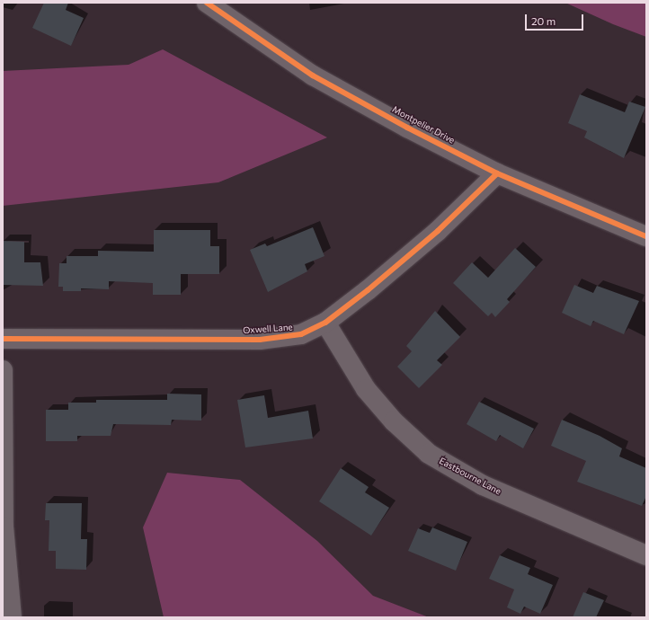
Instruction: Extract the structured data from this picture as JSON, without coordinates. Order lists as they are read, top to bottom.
{
  "streets": {
    "street": ["Montpelier Drive", "Oxwell Lane", "Eastbourne Lane"]
  },
  "crossings": [
    ["Montpelier Drive", "Oxwell Lane"],
    ["Oxwell Lane", "Eastbourne Lane"]
  ],
  "scale_bar": "20 m"
}
